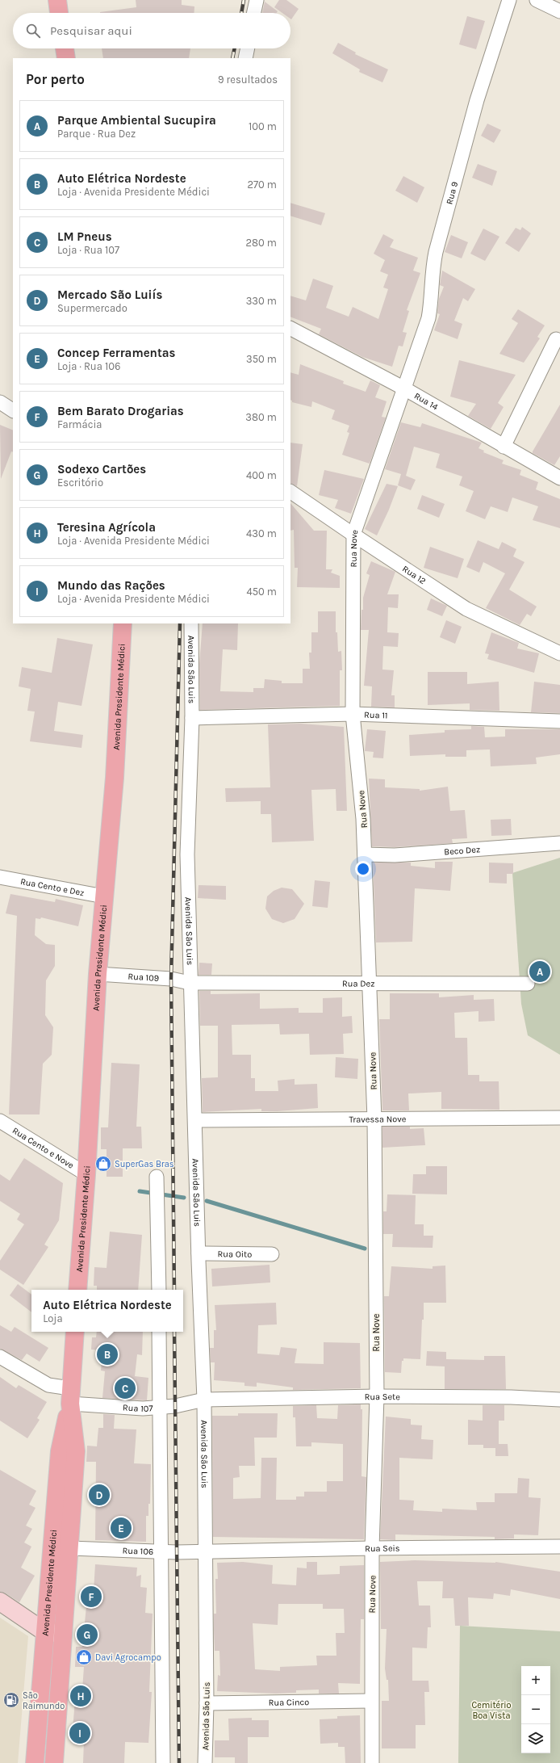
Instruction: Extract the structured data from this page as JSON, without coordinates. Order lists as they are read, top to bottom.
{
  "streets": {
    "main road": ["Avenida Presidente Médici"],
    "street": [
      "Rua 9",
      "Rua 14",
      "Rua Nove",
      "Rua 12",
      "Avenida São Luis",
      "Rua 11",
      "Beco Dez",
      "Rua Cento e Dez",
      "Rua 109",
      "Rua Dez",
      "Travessa Nove",
      "Rua Cento e Nove",
      "Rua Oito",
      "Rua Sete",
      "Rua 107",
      "Rua Seis",
      "Rua 106",
      "Rua Cinco"
    ]
  },
  "crossings": [
    ["Rua 9", "Rua 14"],
    ["Rua 9", "Rua Nove"],
    ["Rua 14", "Rua Nove"],
    ["Rua Nove", "Rua 12"],
    ["Rua Nove", "Rua 11"],
    ["Rua Nove", "Beco Dez"],
    ["Rua Nove", "Rua Dez"],
    ["Rua Nove", "Travessa Nove"],
    ["Rua Nove", "Rua Sete"],
    ["Rua Nove", "Rua Seis"],
    ["Rua Nove", "Rua Cinco"],
    ["Avenida São Luis", "Rua 11"],
    ["Avenida São Luis", "Rua 109"],
    ["Avenida São Luis", "Rua Dez"],
    ["Avenida São Luis", "Travessa Nove"],
    ["Avenida São Luis", "Rua Oito"],
    ["Avenida São Luis", "Rua Sete"],
    ["Avenida São Luis", "Rua 107"],
    ["Avenida São Luis", "Rua Seis"],
    ["Avenida São Luis", "Rua 106"],
    ["Avenida São Luis", "Rua Cinco"],
    ["Avenida Presidente Médici", "Rua Cento e Dez"],
    ["Avenida Presidente Médici", "Rua 109"],
    ["Avenida Presidente Médici", "Rua Cento e Nove"],
    ["Avenida Presidente Médici", "Rua 107"],
    ["Avenida Presidente Médici", "Rua 106"],
    ["Rua 109", "Rua Dez"],
    ["Rua Sete", "Rua 107"],
    ["Rua Seis", "Rua 106"]
  ],
  "parks": ["Cemitério Boa Vista"],
  "places": {
    "shop": ["SuperGas Bras", "Davi Agrocampo"],
    "fuel station": ["São Raimundo"]
  },
  "page": {
    "search": "Pesquisar aqui",
    "heading": ["Por perto", "9 resultados"],
    "list": [
      {
        "mark": "A",
        "name": "Parque Ambiental Sucupira",
        "note": "Parque · Rua Dez",
        "value": "100 m"
      },
      {
        "mark": "B",
        "name": "Auto Elétrica Nordeste",
        "note": "Loja · Avenida Presidente Médici",
        "value": "270 m"
      },
      {
        "mark": "C",
        "name": "LM Pneus",
        "note": "Loja · Rua 107",
        "value": "280 m"
      },
      {
        "mark": "D",
        "name": "Mercado São Luiís",
        "note": "Supermercado",
        "value": "330 m"
      },
      {
        "mark": "E",
        "name": "Concep Ferramentas",
        "note": "Loja · Rua 106",
        "value": "350 m"
      },
      {
        "mark": "F",
        "name": "Bem Barato Drogarias",
        "note": "Farmácia",
        "value": "380 m"
      },
      {
        "mark": "G",
        "name": "Sodexo Cartões",
        "note": "Escritório",
        "value": "400 m"
      },
      {
        "mark": "H",
        "name": "Teresina Agrícola",
        "note": "Loja · Avenida Presidente Médici",
        "value": "430 m"
      },
      {
        "mark": "I",
        "name": "Mundo das Rações",
        "note": "Loja · Avenida Presidente Médici",
        "value": "450 m"
      }
    ],
    "pins": [
      "A",
      "B",
      "C",
      "D",
      "E",
      "F",
      "G",
      "H",
      "I"
    ],
    "popup": ["Auto Elétrica Nordeste", "Loja"],
    "map_buttons": ["+", "−"]
  }
}
